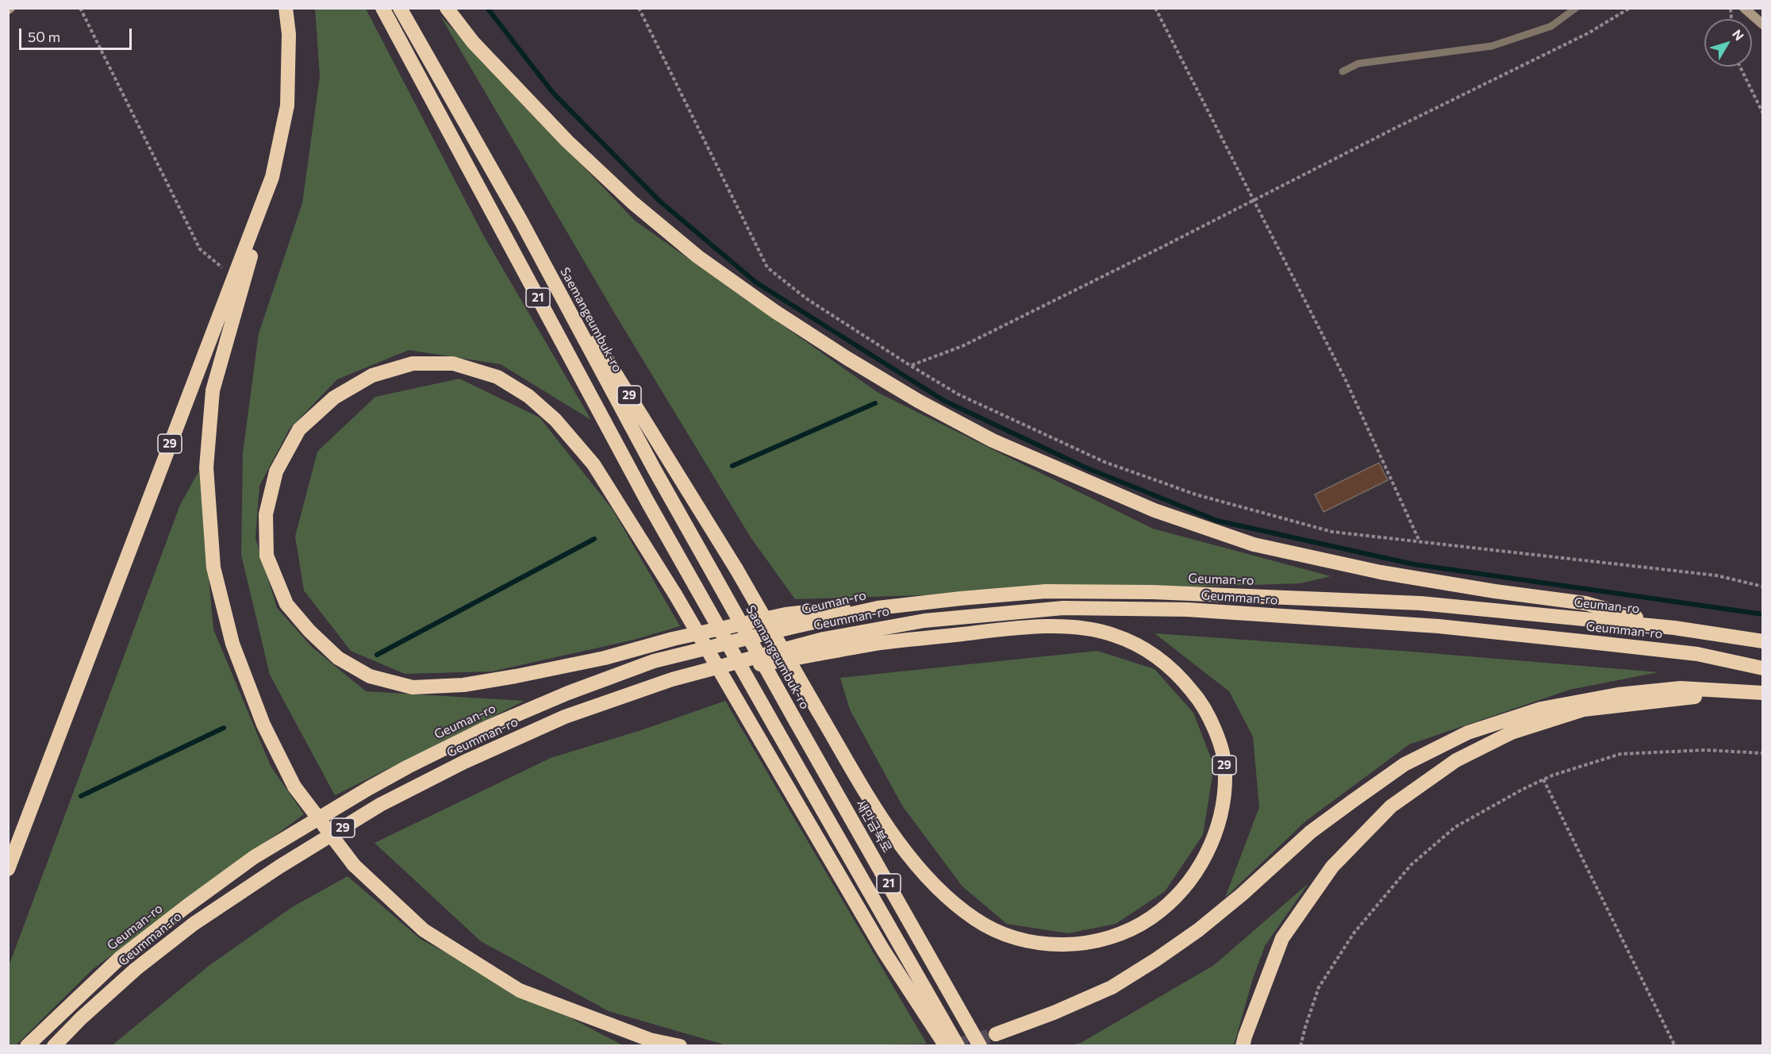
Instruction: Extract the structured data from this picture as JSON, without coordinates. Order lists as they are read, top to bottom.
{
  "streets": {
    "highway": [
      "21",
      "Saemangeumbuk-ro",
      "29",
      "Geuman-ro",
      "Geumman-ro",
      "새만금북로"
    ]
  },
  "crossings": [
    ["Saemangeumbuk-ro", "29"],
    ["Saemangeumbuk-ro", "새만금북로"],
    ["29", "Geumman-ro"]
  ],
  "scale_bar": "50 m",
  "north": "top right"
}
